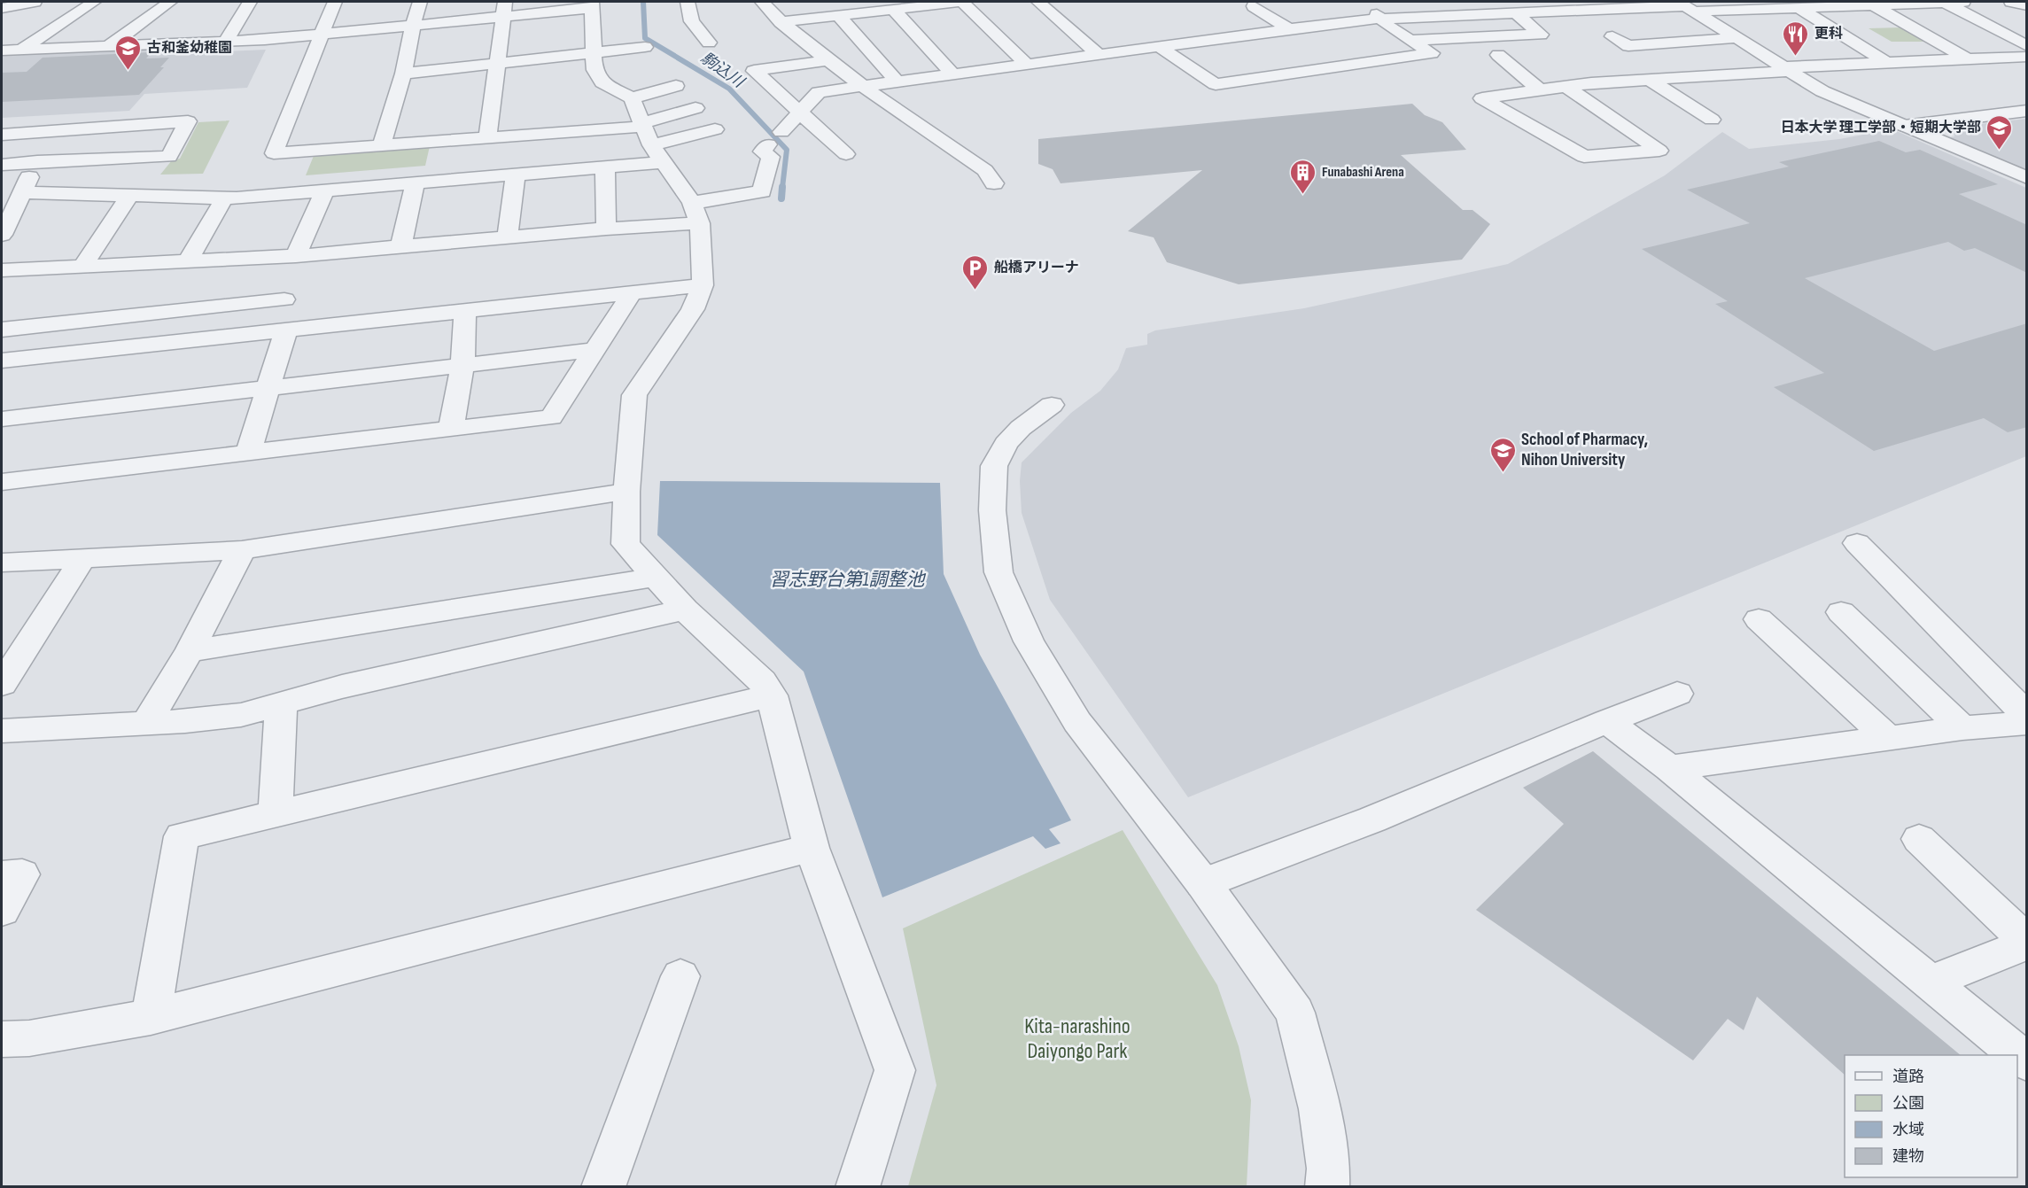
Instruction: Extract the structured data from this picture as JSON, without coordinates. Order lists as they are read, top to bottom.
{
  "water": ["駒込川", "習志野台第1調整池"],
  "parks": ["Kita-narashino Daiyongo Park"],
  "places": {
    "restaurant": ["更科"],
    "school or university": ["古和釜幼稚園", "日本大学 理工学部・短期大学部", "School of Pharmacy, Nihon University"],
    "building": ["Funabashi Arena"],
    "parking": ["船橋アリーナ"]
  },
  "legend": [
    "道路",
    "公園",
    "水域",
    "建物"
  ]
}
